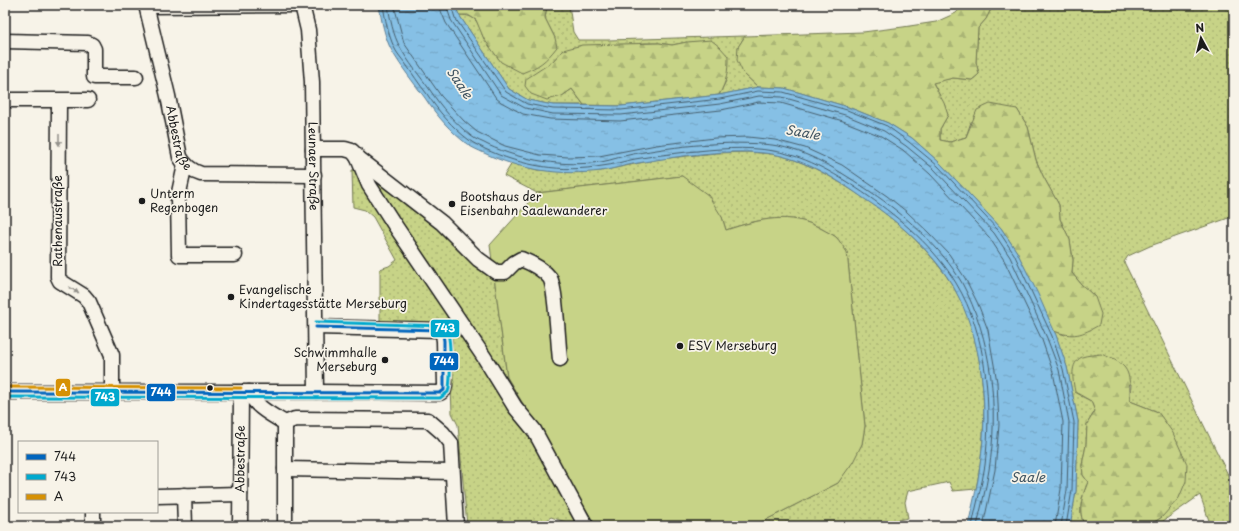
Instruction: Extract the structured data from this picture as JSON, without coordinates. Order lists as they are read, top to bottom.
{
  "streets": {
    "street": ["Abbestraße", "Leunaer Straße", "Rathenaustraße"]
  },
  "crossings": [
    ["Abbestraße", "Leunaer Straße"]
  ],
  "one_way": ["Rathenaustraße"],
  "water": ["Saale"],
  "places": [
    "Unterm Regenbogen",
    "Bootshaus der Eisenbahn Saalewanderer",
    "Evangelische Kindertagesstätte Merseburg",
    "ESV Merseburg",
    "Schwimmhalle Merseburg"
  ],
  "lines": ["transit line 743", "transit line 744", "transit line A"],
  "legend": ["744", "743", "A"],
  "north": "top"
}
